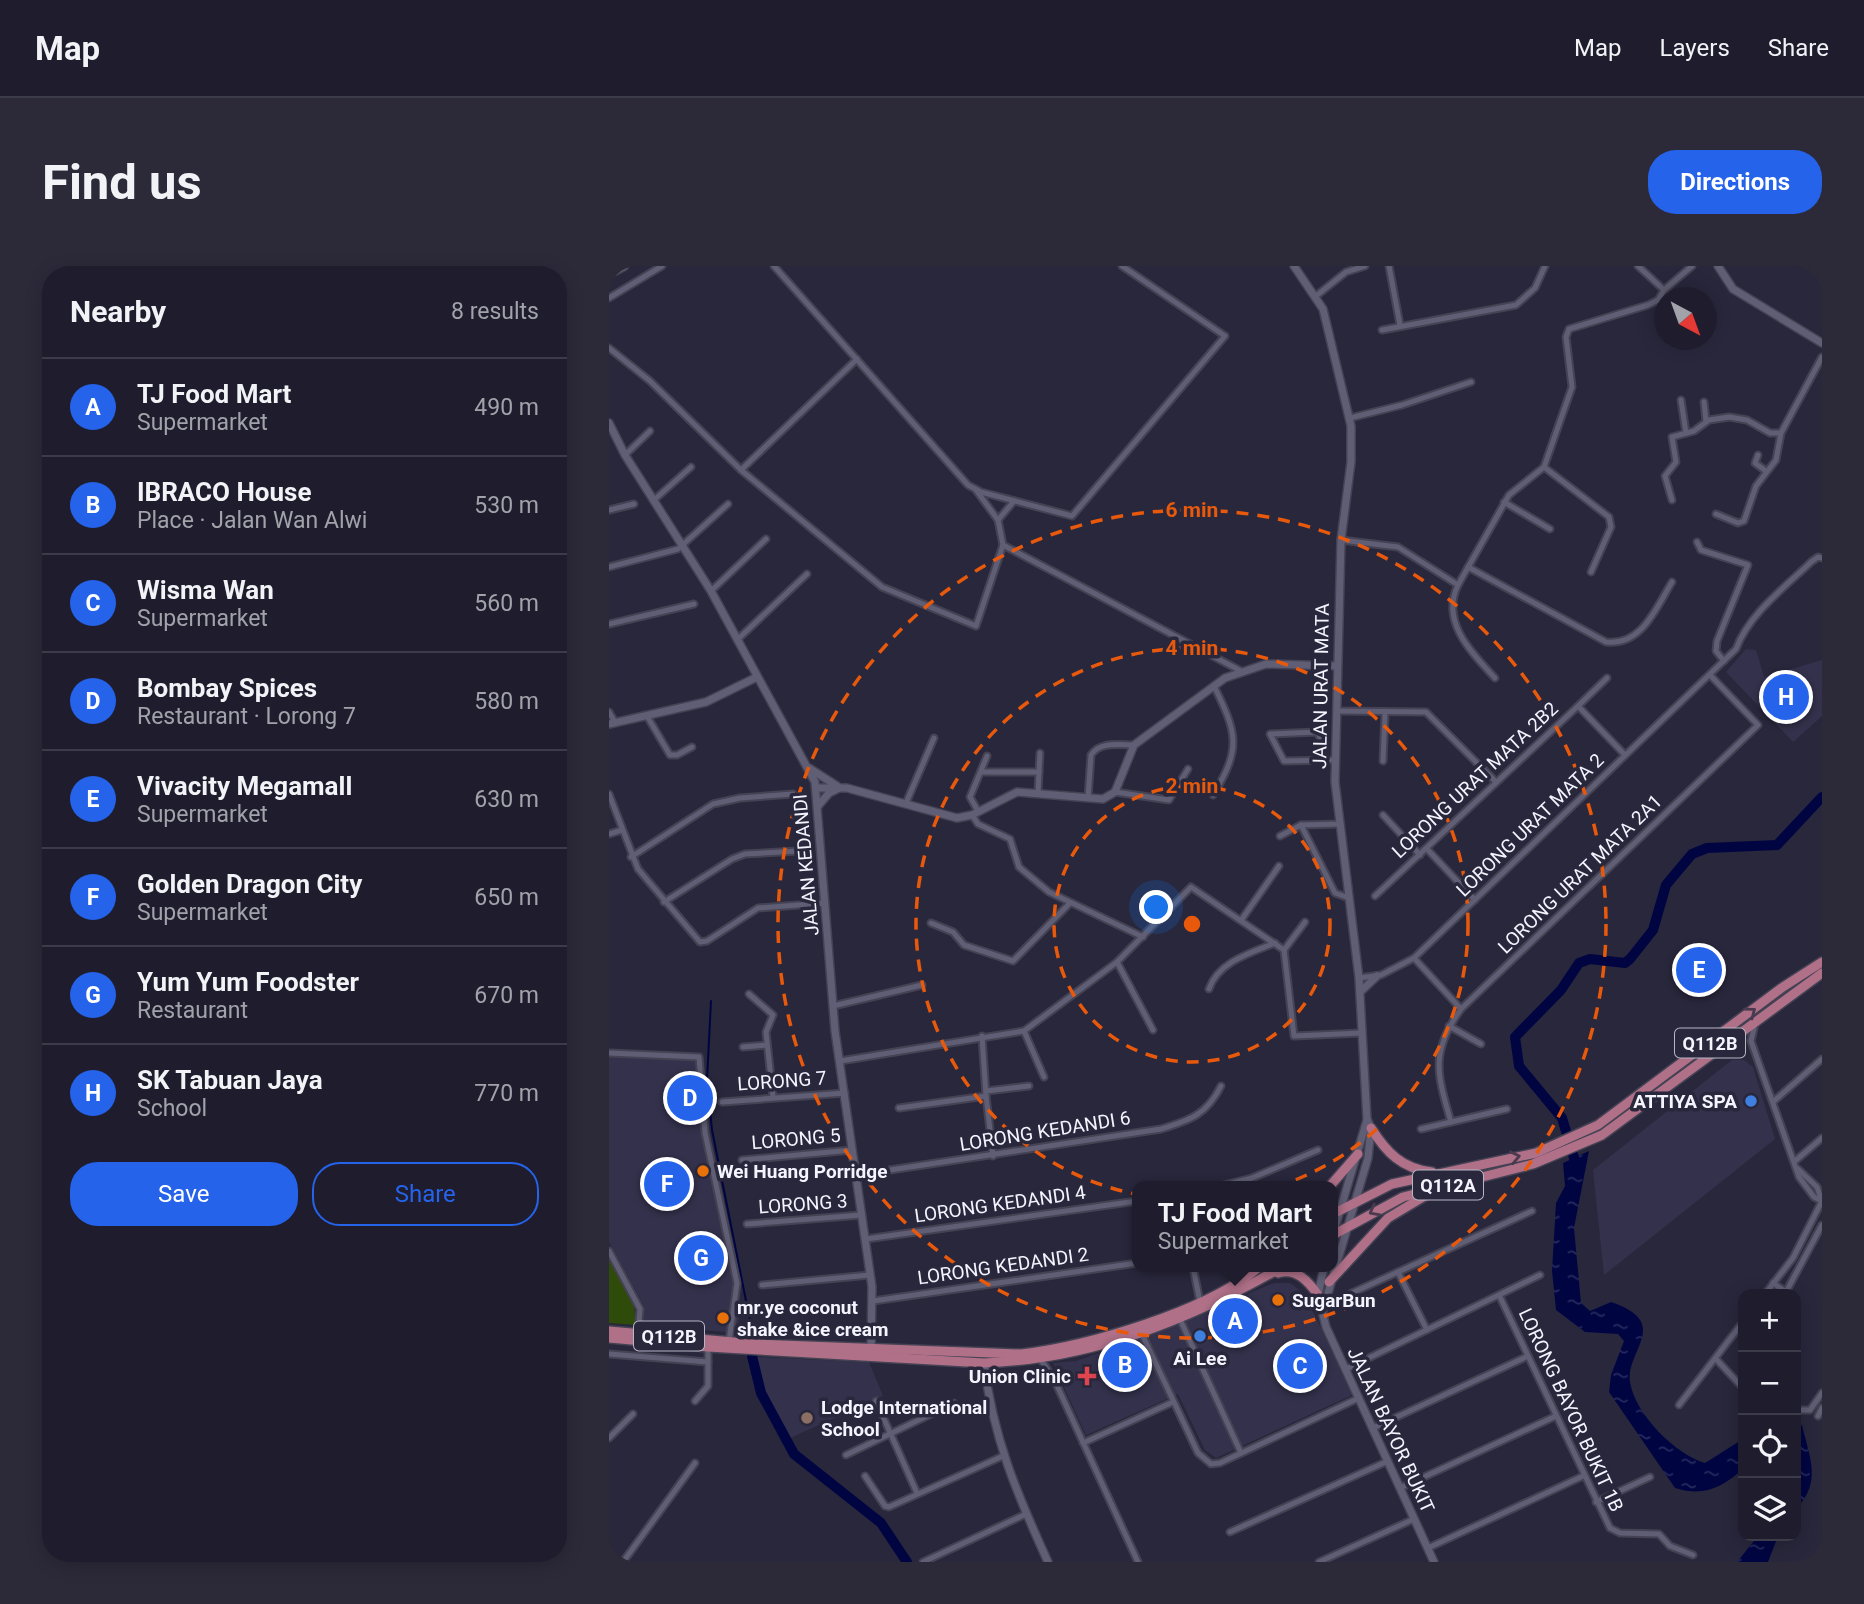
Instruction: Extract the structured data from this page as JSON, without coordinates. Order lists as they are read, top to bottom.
{
  "streets": {
    "main road": ["Q112B", "Q112A"],
    "street": [
      "JALAN URAT MATA",
      "LORONG URAT MATA 2B2",
      "LORONG URAT MATA 2",
      "JALAN KEDANDI",
      "LORONG URAT MATA 2A1",
      "LORONG 7",
      "LORONG KEDANDI 6",
      "LORONG 5",
      "LORONG 3",
      "LORONG KEDANDI 4",
      "LORONG KEDANDI 2",
      "LORONG BAYOR BUKIT 1B",
      "JALAN BAYOR BUKIT"
    ]
  },
  "crossings": [
    ["JALAN URAT MATA", "LORONG URAT MATA 2"],
    ["LORONG URAT MATA 2B2", "LORONG URAT MATA 2"],
    ["LORONG URAT MATA 2", "LORONG URAT MATA 2A1"],
    ["JALAN KEDANDI", "LORONG 7"],
    ["JALAN KEDANDI", "LORONG KEDANDI 6"],
    ["JALAN KEDANDI", "LORONG 5"],
    ["JALAN KEDANDI", "LORONG 3"],
    ["JALAN KEDANDI", "LORONG KEDANDI 4"],
    ["JALAN KEDANDI", "LORONG KEDANDI 2"]
  ],
  "places": {
    "other": [
      "ATTIYA SPA",
      "Wei Huang Porridge",
      "SugarBun",
      "mr.ye coconut shake &ice cream",
      "Ai Lee",
      "Lodge International School"
    ],
    "health": ["Union Clinic"]
  },
  "north": "bottom right",
  "page": {
    "header": "Map",
    "nav": ["Map", "Layers", "Share"],
    "buttons": [
      "Directions",
      ["Save", "Share"]
    ],
    "title": "Find us",
    "heading": ["Nearby", "8 results"],
    "list": [
      {
        "mark": "A",
        "name": "TJ Food Mart",
        "note": "Supermarket",
        "value": "490 m"
      },
      {
        "mark": "B",
        "name": "IBRACO House",
        "note": "Place · Jalan Wan Alwi",
        "value": "530 m"
      },
      {
        "mark": "C",
        "name": "Wisma Wan",
        "note": "Supermarket",
        "value": "560 m"
      },
      {
        "mark": "D",
        "name": "Bombay Spices",
        "note": "Restaurant · Lorong 7",
        "value": "580 m"
      },
      {
        "mark": "E",
        "name": "Vivacity Megamall",
        "note": "Supermarket",
        "value": "630 m"
      },
      {
        "mark": "F",
        "name": "Golden Dragon City",
        "note": "Supermarket",
        "value": "650 m"
      },
      {
        "mark": "G",
        "name": "Yum Yum Foodster",
        "note": "Restaurant",
        "value": "670 m"
      },
      {
        "mark": "H",
        "name": "SK Tabuan Jaya",
        "note": "School",
        "value": "770 m"
      }
    ],
    "pins": [
      "H",
      "E",
      "D",
      "F",
      "G",
      "A",
      "B",
      "C"
    ],
    "popup": ["TJ Food Mart", "Supermarket"],
    "map_buttons": ["+", "−"]
  },
  "rings": ["6 min", "4 min", "2 min"]
}
